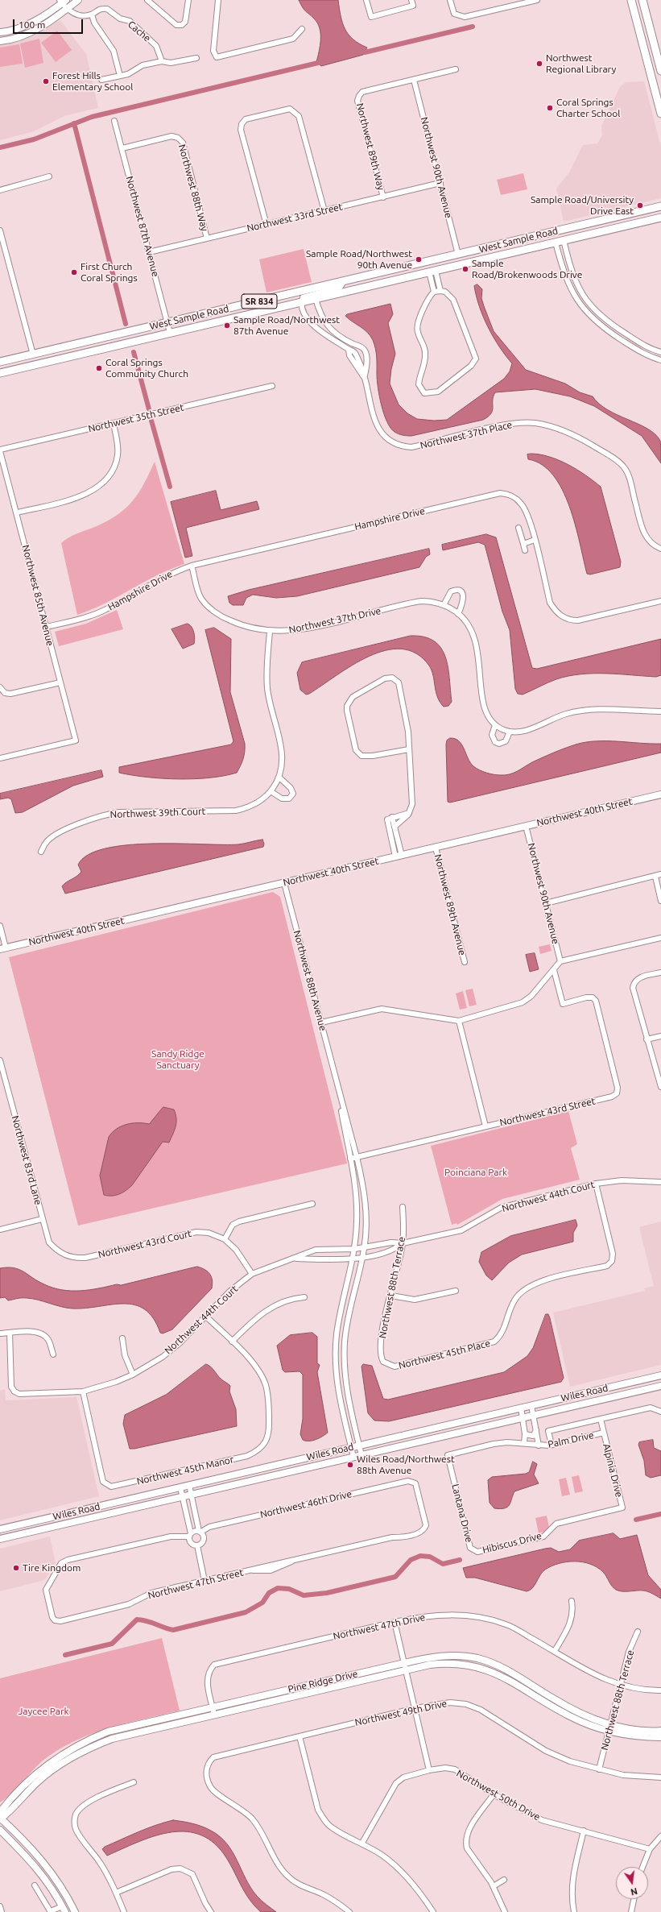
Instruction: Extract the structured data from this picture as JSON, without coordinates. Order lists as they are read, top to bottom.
{
  "streets": {
    "main road": ["West Sample Road", "SR 834"],
    "street": [
      "Cache",
      "Northwest 89th Way",
      "Northwest 90th Avenue",
      "Northwest 88th Way",
      "Northwest 33rd Street",
      "Northwest 87th Avenue",
      "Northwest 35th Street",
      "Northwest 37th Place",
      "Hampshire Drive",
      "Northwest 85th Avenue",
      "Northwest 37th Drive",
      "Northwest 40th Street",
      "Northwest 39th Court",
      "Northwest 89th Avenue",
      "Northwest 88th Avenue",
      "Northwest 43rd Street",
      "Northwest 83rd Lane",
      "Northwest 44th Court",
      "Northwest 43rd Court",
      "Northwest 88th Terrace",
      "Northwest 45th Place",
      "Wiles Road",
      "Palm Drive",
      "Northwest 45th Manor",
      "Alpinia Drive",
      "Northwest 46th Drive",
      "Lantana Drive",
      "Hibiscus Drive",
      "Northwest 47th Street",
      "Northwest 47th Drive",
      "Pine Ridge Drive",
      "Northwest 49th Drive",
      "Northwest 50th Drive"
    ]
  },
  "crossings": [
    ["Northwest 89th Way", "Northwest 90th Avenue"],
    ["Northwest 89th Way", "Northwest 33rd Street"],
    ["Northwest 90th Avenue", "Northwest 33rd Street"],
    ["Northwest 90th Avenue", "West Sample Road"],
    ["Northwest 90th Avenue", "Northwest 40th Street"],
    ["Northwest 88th Way", "Northwest 33rd Street"],
    ["Northwest 88th Way", "Northwest 87th Avenue"],
    ["Northwest 33rd Street", "Northwest 87th Avenue"],
    ["Northwest 87th Avenue", "West Sample Road"],
    ["West Sample Road", "Northwest 37th Place"],
    ["Northwest 35th Street", "Northwest 85th Avenue"],
    ["Hampshire Drive", "Northwest 85th Avenue"],
    ["Hampshire Drive", "Northwest 37th Drive"],
    ["Northwest 40th Street", "Northwest 89th Avenue"],
    ["Northwest 40th Street", "Northwest 88th Avenue"],
    ["Northwest 88th Avenue", "Northwest 43rd Street"],
    ["Northwest 88th Avenue", "Northwest 44th Court"],
    ["Northwest 83rd Lane", "Northwest 43rd Court"],
    ["Northwest 44th Court", "Northwest 88th Terrace"],
    ["Northwest 44th Court", "Northwest 45th Place"],
    ["Northwest 44th Court", "Northwest 45th Manor"],
    ["Northwest 88th Terrace", "Northwest 45th Place"],
    ["Northwest 88th Terrace", "Northwest 47th Drive"],
    ["Northwest 88th Terrace", "Pine Ridge Drive"],
    ["Northwest 88th Terrace", "Northwest 49th Drive"],
    ["Wiles Road", "Palm Drive"],
    ["Palm Drive", "Alpinia Drive"],
    ["Palm Drive", "Lantana Drive"],
    ["Alpinia Drive", "Hibiscus Drive"],
    ["Northwest 46th Drive", "Northwest 47th Street"],
    ["Lantana Drive", "Hibiscus Drive"],
    ["Northwest 47th Drive", "Pine Ridge Drive"]
  ],
  "parks": ["Sandy Ridge Sanctuary", "Poinciana Park", "Jaycee Park"],
  "places": [
    "Northwest Regional Library",
    "Forest Hills Elementary School",
    "Coral Springs Charter School",
    "Sample Road/University Drive East",
    "Sample Road/Northwest 90th Avenue",
    "Sample Road/Brokenwoods Drive",
    "First Church Coral Springs",
    "Sample Road/Northwest 87th Avenue",
    "Coral Springs Community Church",
    "Wiles Road/Northwest 88th Avenue",
    "Tire Kingdom"
  ],
  "scale_bar": "100 m",
  "north": "bottom"
}
